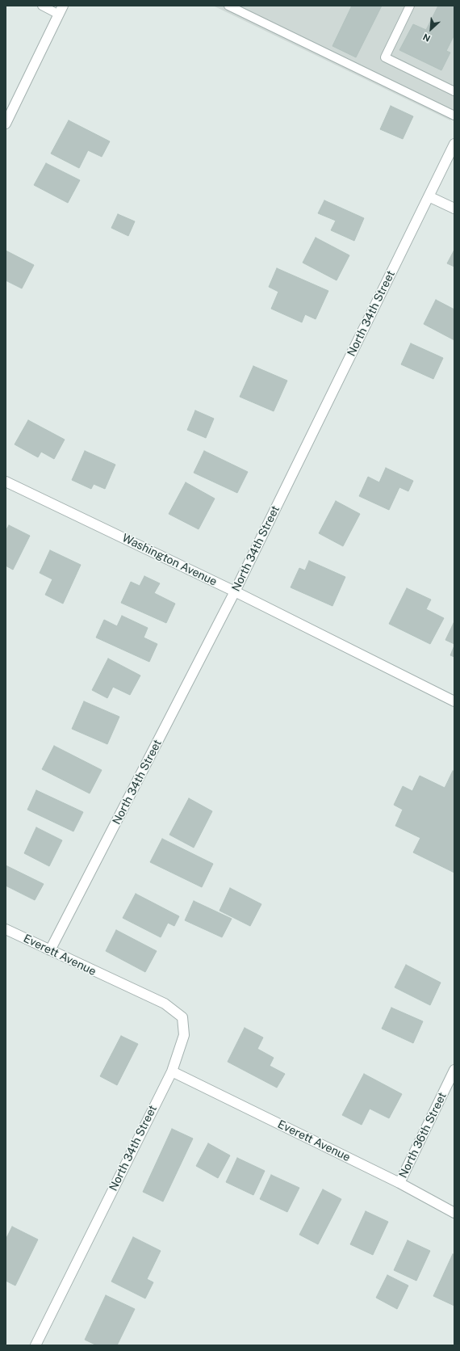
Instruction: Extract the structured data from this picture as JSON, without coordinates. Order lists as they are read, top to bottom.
{
  "streets": {
    "street": [
      "North 34th Street",
      "Washington Avenue",
      "Everett Avenue",
      "North 36th Street"
    ]
  },
  "crossings": [
    ["North 34th Street", "Washington Avenue"],
    ["North 34th Street", "Everett Avenue"],
    ["Everett Avenue", "North 36th Street"]
  ],
  "north": "bottom left"
}
